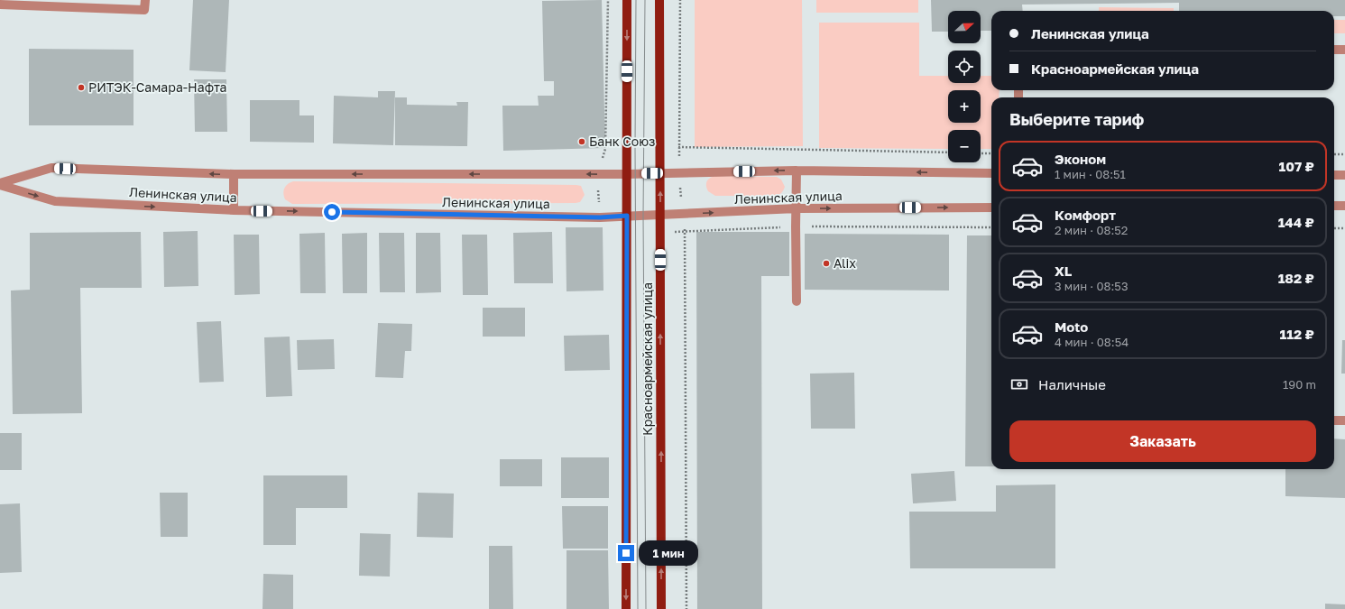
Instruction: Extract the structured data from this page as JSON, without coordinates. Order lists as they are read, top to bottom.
{
  "streets": {
    "main road": ["Красноармейская улица"],
    "street": ["Ленинская улица"]
  },
  "crossings": [
    ["Ленинская улица", "Красноармейская улица"]
  ],
  "places": ["РИТЭК-Самара-Нафта", "Банк Союз", "Alix"],
  "north": "right",
  "page": {
    "map_buttons": ["+", "−"],
    "banner": ["Ленинская улица", "Красноармейская улица"],
    "heading": "Выберите тариф",
    "list": [
      {
        "name": "Эконом",
        "note": "1 мин · 08:51",
        "value": "107 ₽"
      },
      {
        "name": "Комфорт",
        "note": "2 мин · 08:52",
        "value": "144 ₽"
      },
      {
        "name": "XL",
        "note": "3 мин · 08:53",
        "value": "182 ₽"
      },
      {
        "name": "Moto",
        "note": "4 мин · 08:54",
        "value": "112 ₽"
      }
    ],
    "pay": ["Наличные", "190 m"],
    "buttons": "Заказать",
    "bubble": "1 мин"
  }
}
